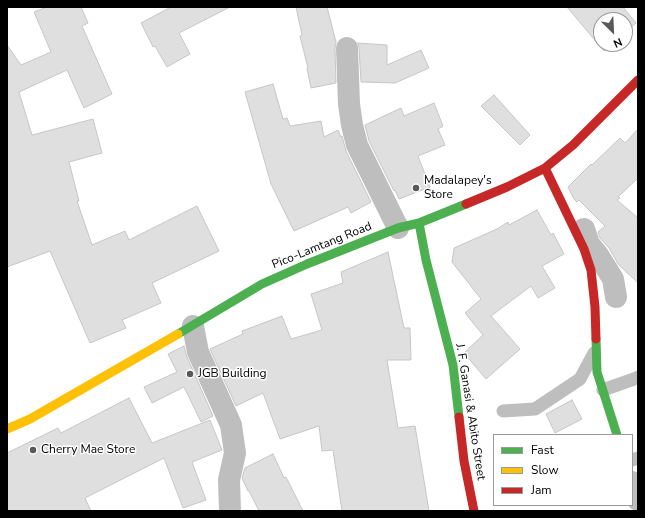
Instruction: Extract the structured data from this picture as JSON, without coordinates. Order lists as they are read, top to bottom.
{
  "streets": {
    "main road": ["Pico-Lamtang Road", "J. F. Ganasi & Abito Street"]
  },
  "crossings": [
    ["Pico-Lamtang Road", "J. F. Ganasi & Abito Street"]
  ],
  "places": ["Madalapey's Store", "JGB Building", "Cherry Mae Store"],
  "legend": ["Fast", "Slow", "Jam"],
  "north": "bottom right"
}
